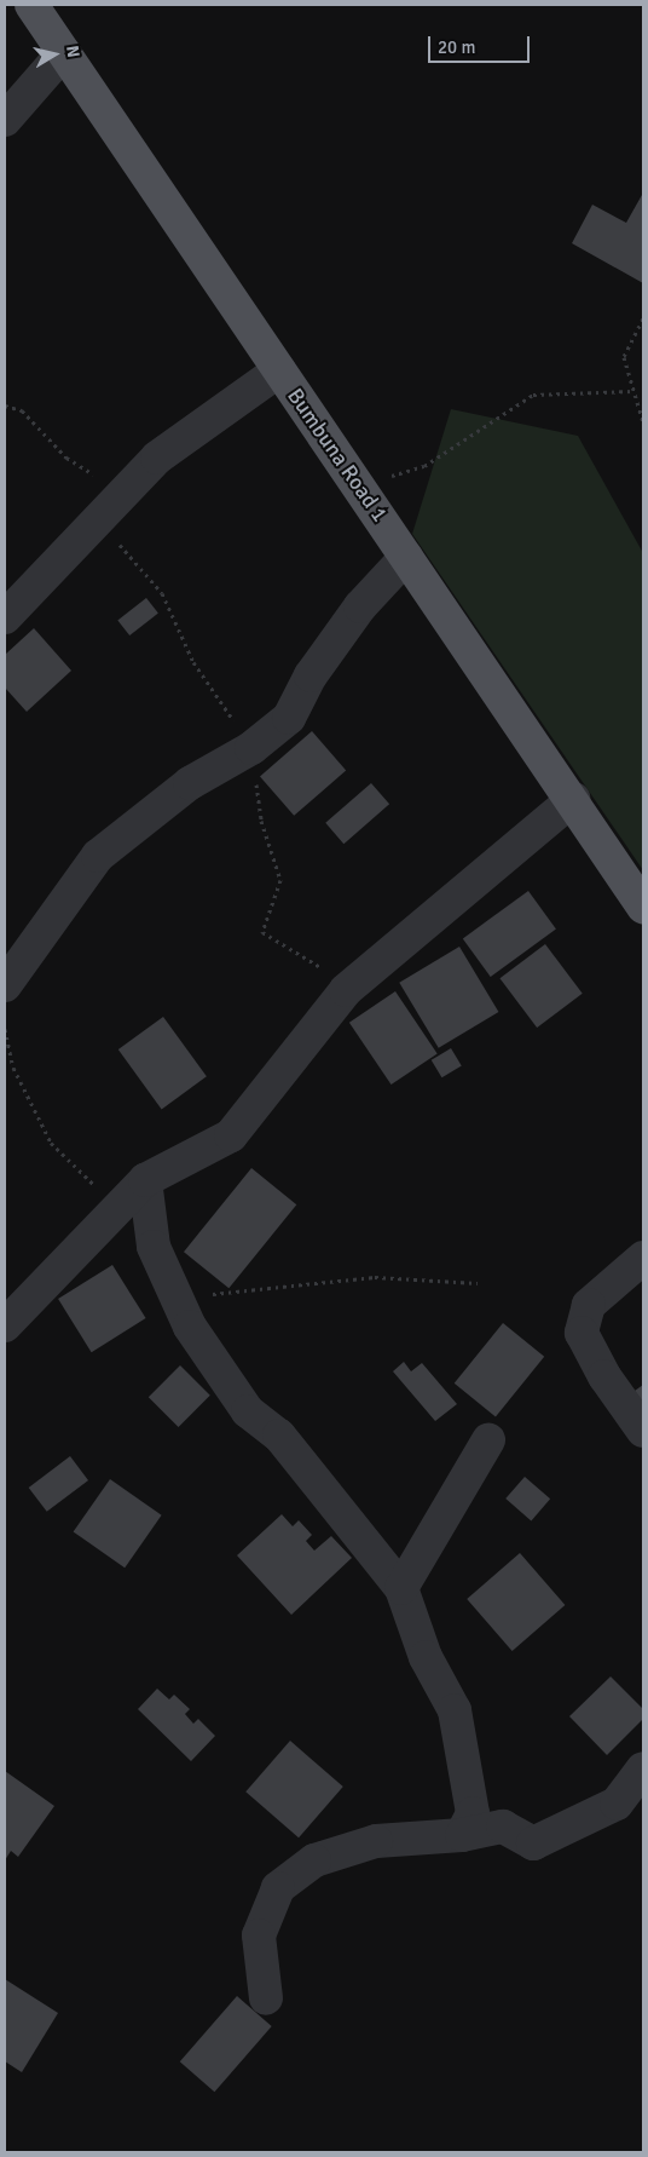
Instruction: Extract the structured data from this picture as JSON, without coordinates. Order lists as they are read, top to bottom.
{
  "streets": {
    "main road": ["Bumbuna Road 1"]
  },
  "scale_bar": "20 m",
  "north": "right"
}
